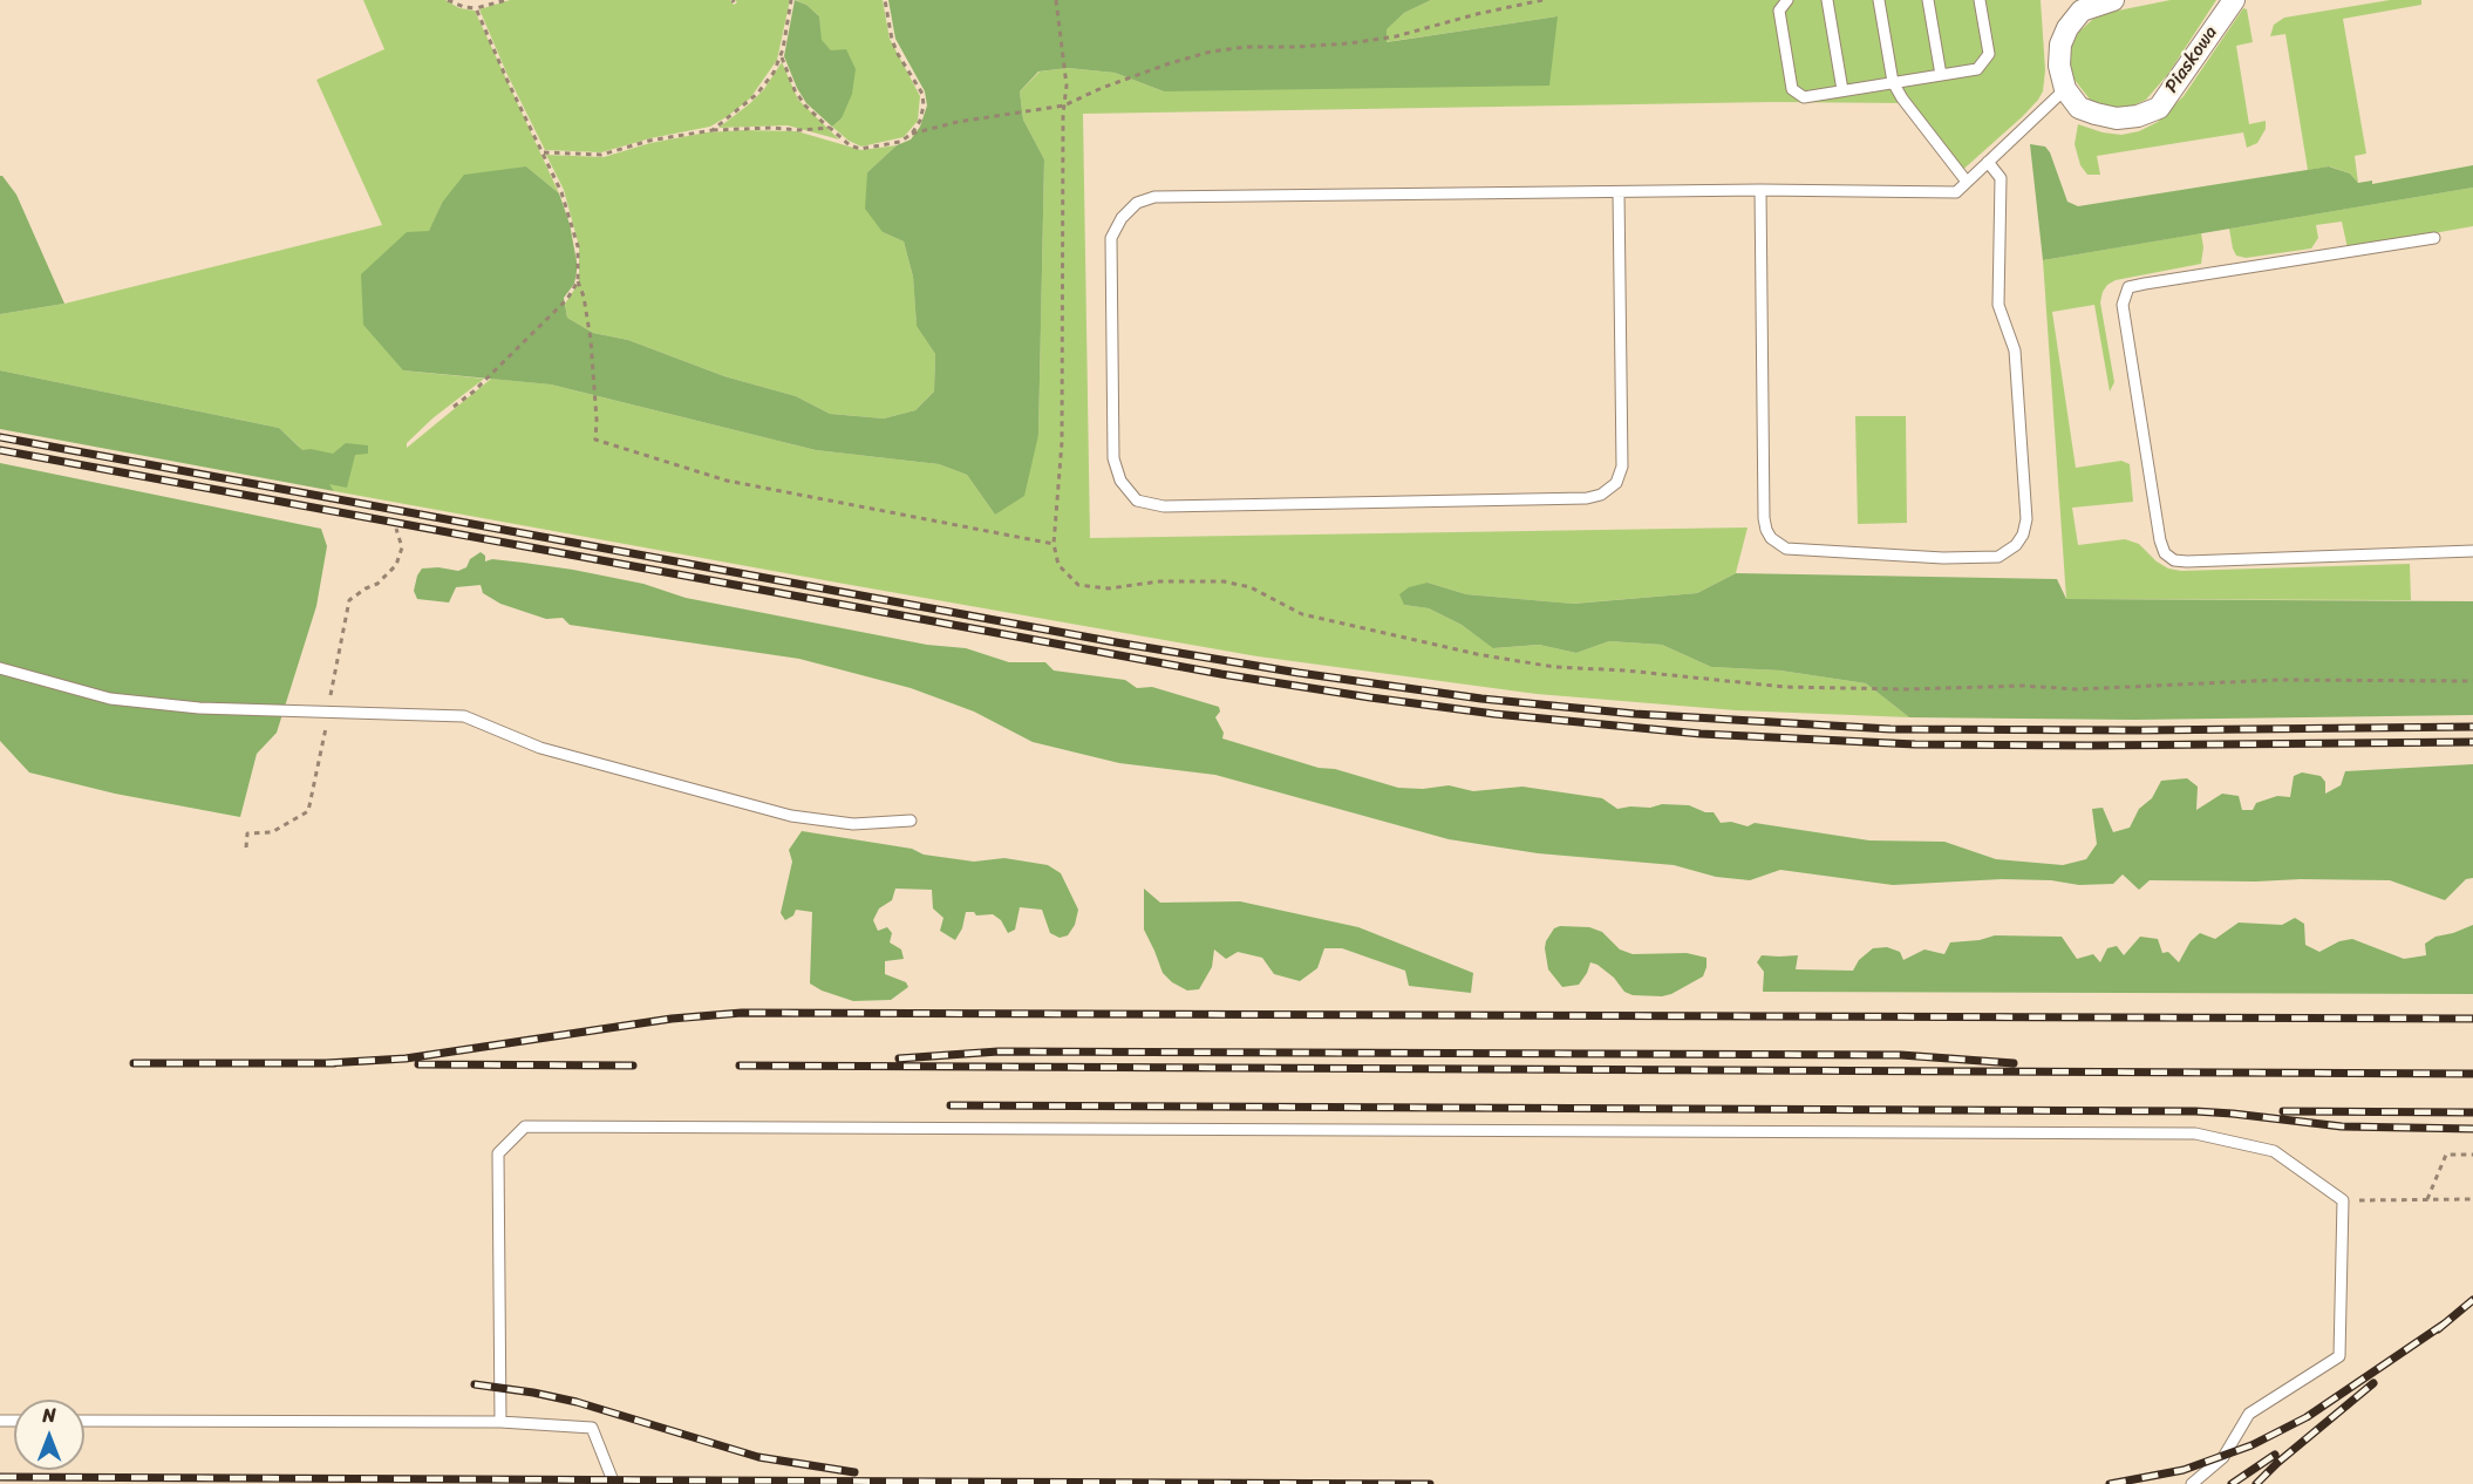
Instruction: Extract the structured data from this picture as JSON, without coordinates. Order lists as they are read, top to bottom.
{
  "streets": {
    "street": ["Piaskowa"]
  },
  "north": "top"
}
